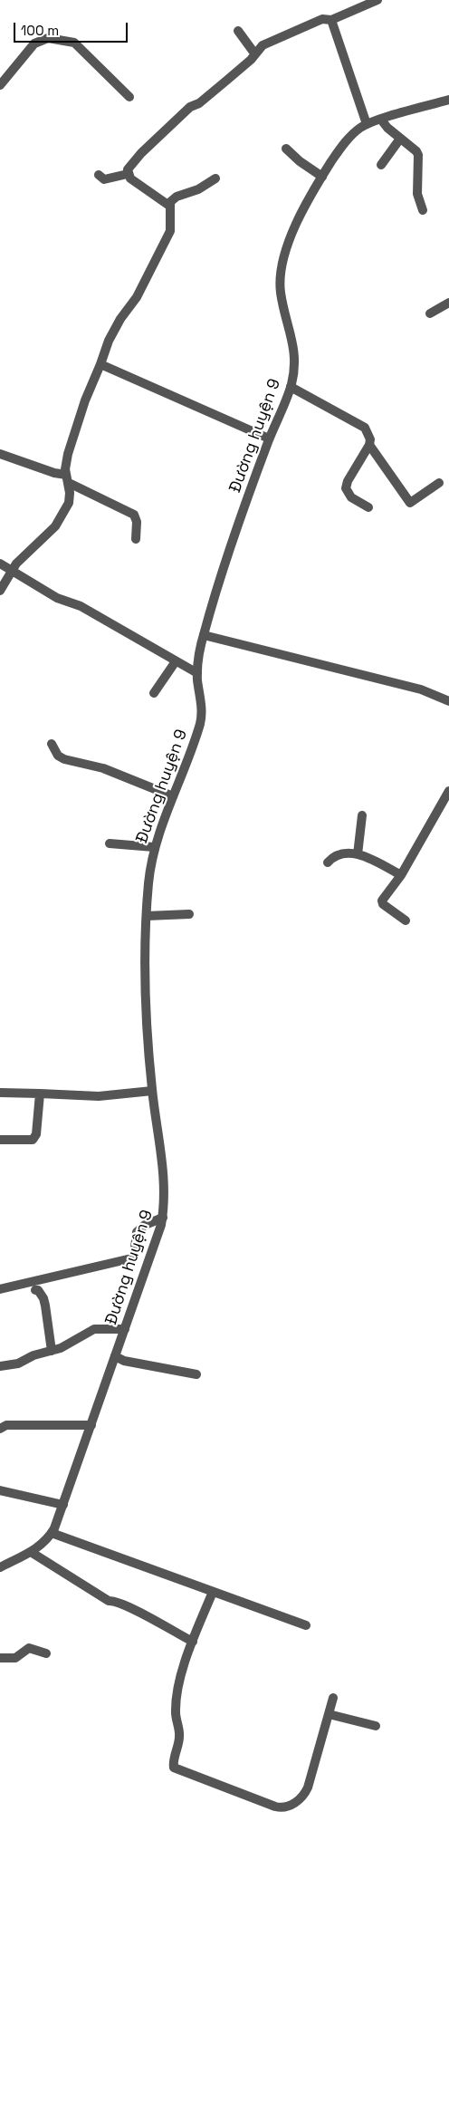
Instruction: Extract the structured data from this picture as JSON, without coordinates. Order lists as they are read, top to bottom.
{
  "streets": {
    "street": ["Đường huyện 9"]
  },
  "scale_bar": "100 m"
}
